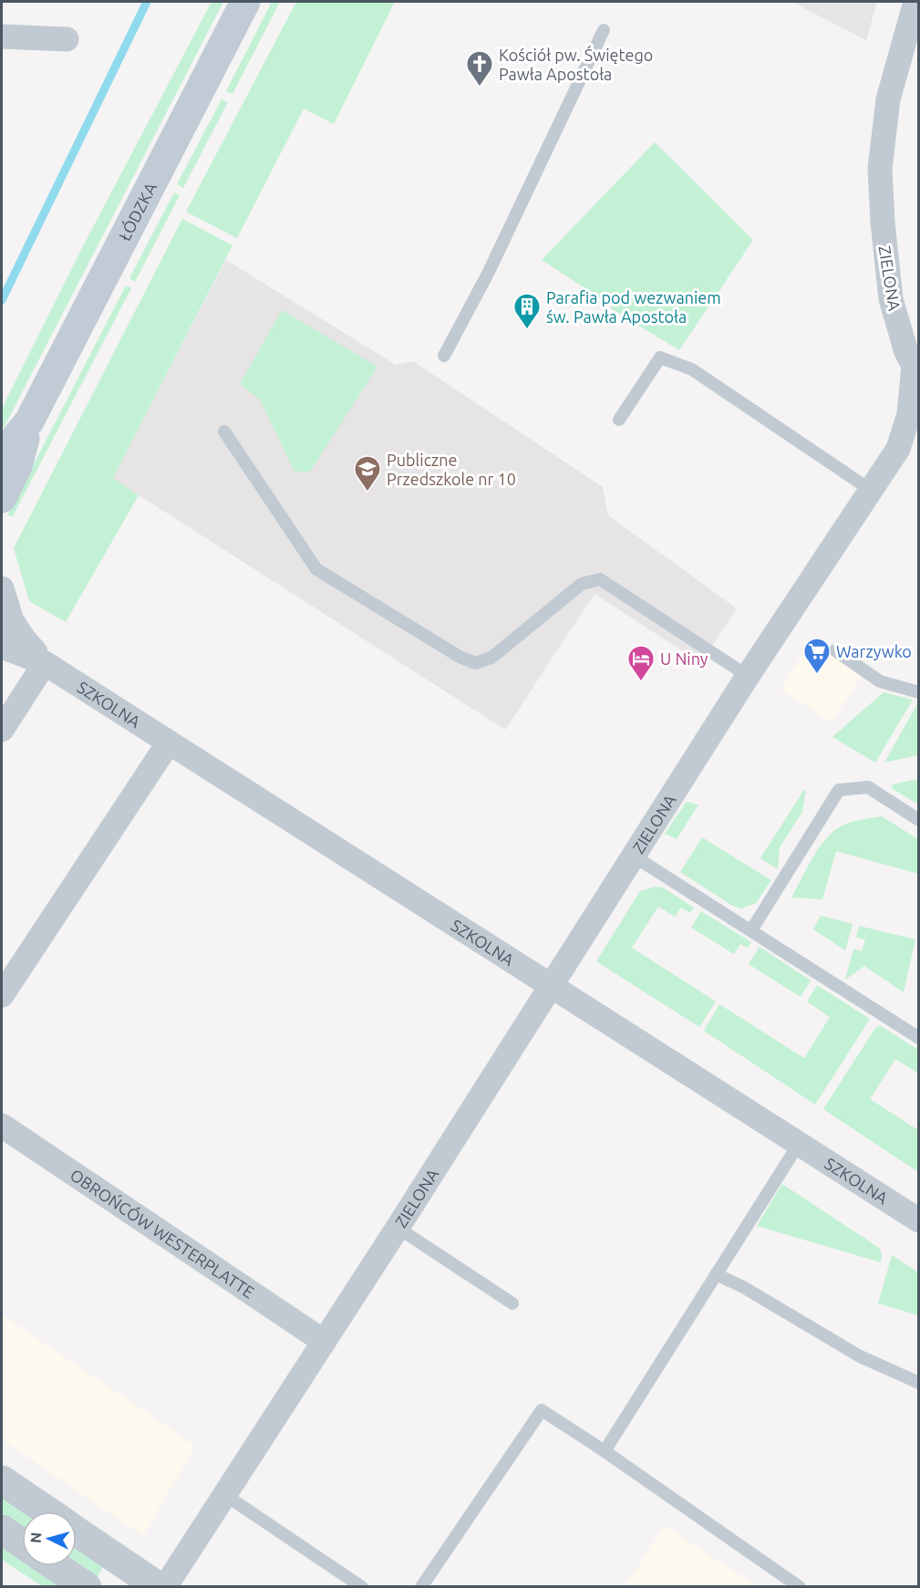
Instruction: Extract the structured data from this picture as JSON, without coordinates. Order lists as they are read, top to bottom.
{
  "streets": {
    "main road": ["ŁÓDZKA"],
    "street": ["ZIELONA", "SZKOLNA", "OBROŃCÓW WESTERPLATTE"]
  },
  "crossings": [
    ["ZIELONA", "SZKOLNA"],
    ["ZIELONA", "OBROŃCÓW WESTERPLATTE"]
  ],
  "places": {
    "church": ["Kościół pw. Świętego Pawła Apostoła"],
    "building": ["Parafia pod wezwaniem św. Pawła Apostoła"],
    "school or university": ["Publiczne Przedszkole nr 10"],
    "supermarket": ["Warzywko"],
    "hotel": ["U Niny"]
  },
  "north": "left"
}
